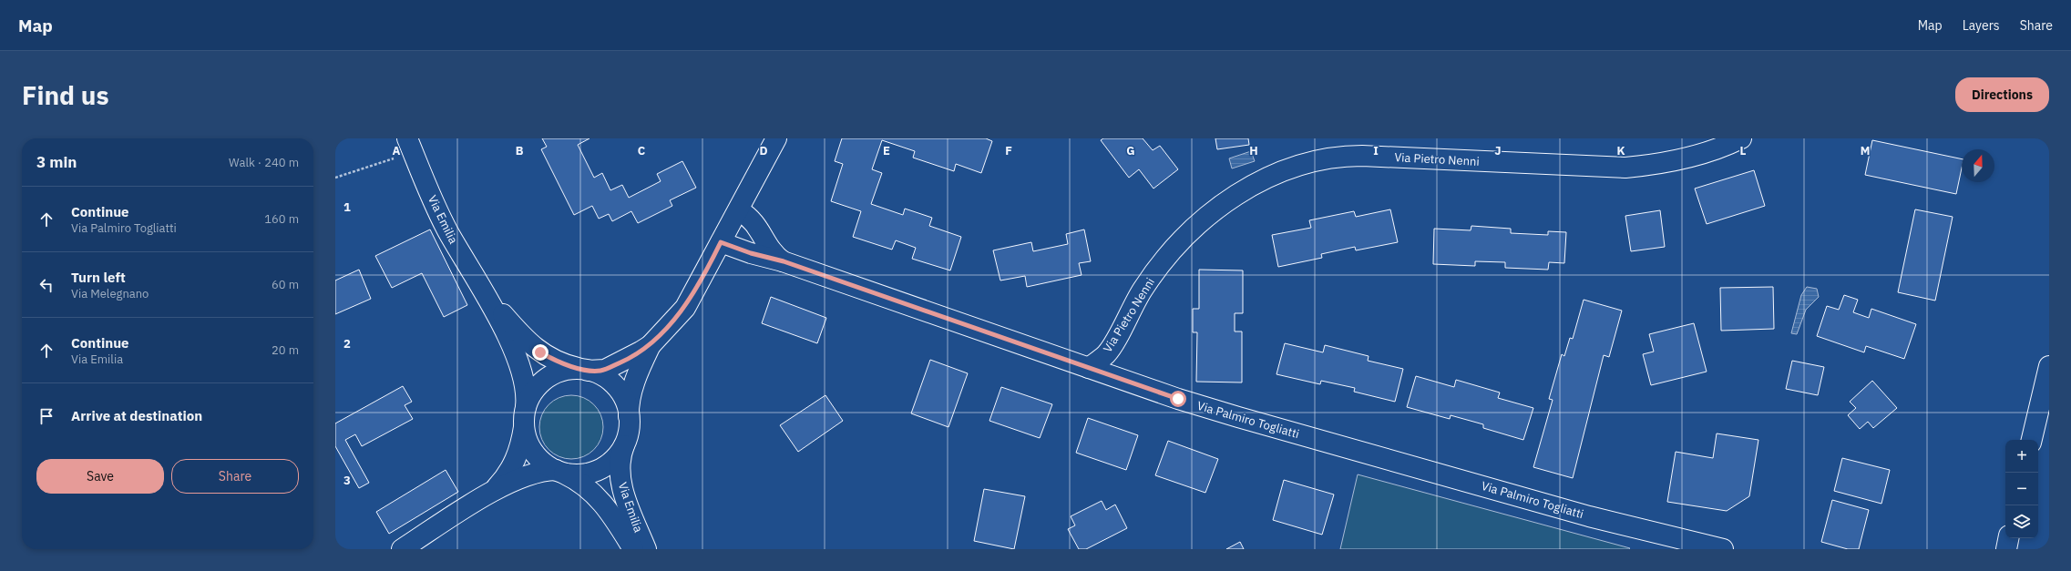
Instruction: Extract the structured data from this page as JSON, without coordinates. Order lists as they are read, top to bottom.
{
  "streets": {
    "street": ["Via Pietro Nenni", "Via Emilia", "Via Palmiro Togliatti"]
  },
  "crossings": [
    ["Via Pietro Nenni", "Via Palmiro Togliatti"]
  ],
  "north": "top",
  "page": {
    "header": "Map",
    "nav": ["Map", "Layers", "Share"],
    "buttons": [
      "Directions",
      ["Save", "Share"]
    ],
    "title": "Find us",
    "heading": ["3 min", "Walk · 240 m"],
    "list": [
      ["Continue", "Via Palmiro Togliatti", "160 m"],
      ["Turn left", "Via Melegnano", "60 m"],
      ["Continue", "Via Emilia", "20 m"],
      "Arrive at destination"
    ],
    "map_buttons": ["+", "−"]
  },
  "grid": {
    "columns": [
      "A",
      "B",
      "C",
      "D",
      "E",
      "F",
      "G",
      "H",
      "I",
      "J",
      "K",
      "L",
      "M"
    ],
    "rows": ["1", "2", "3"]
  }
}
